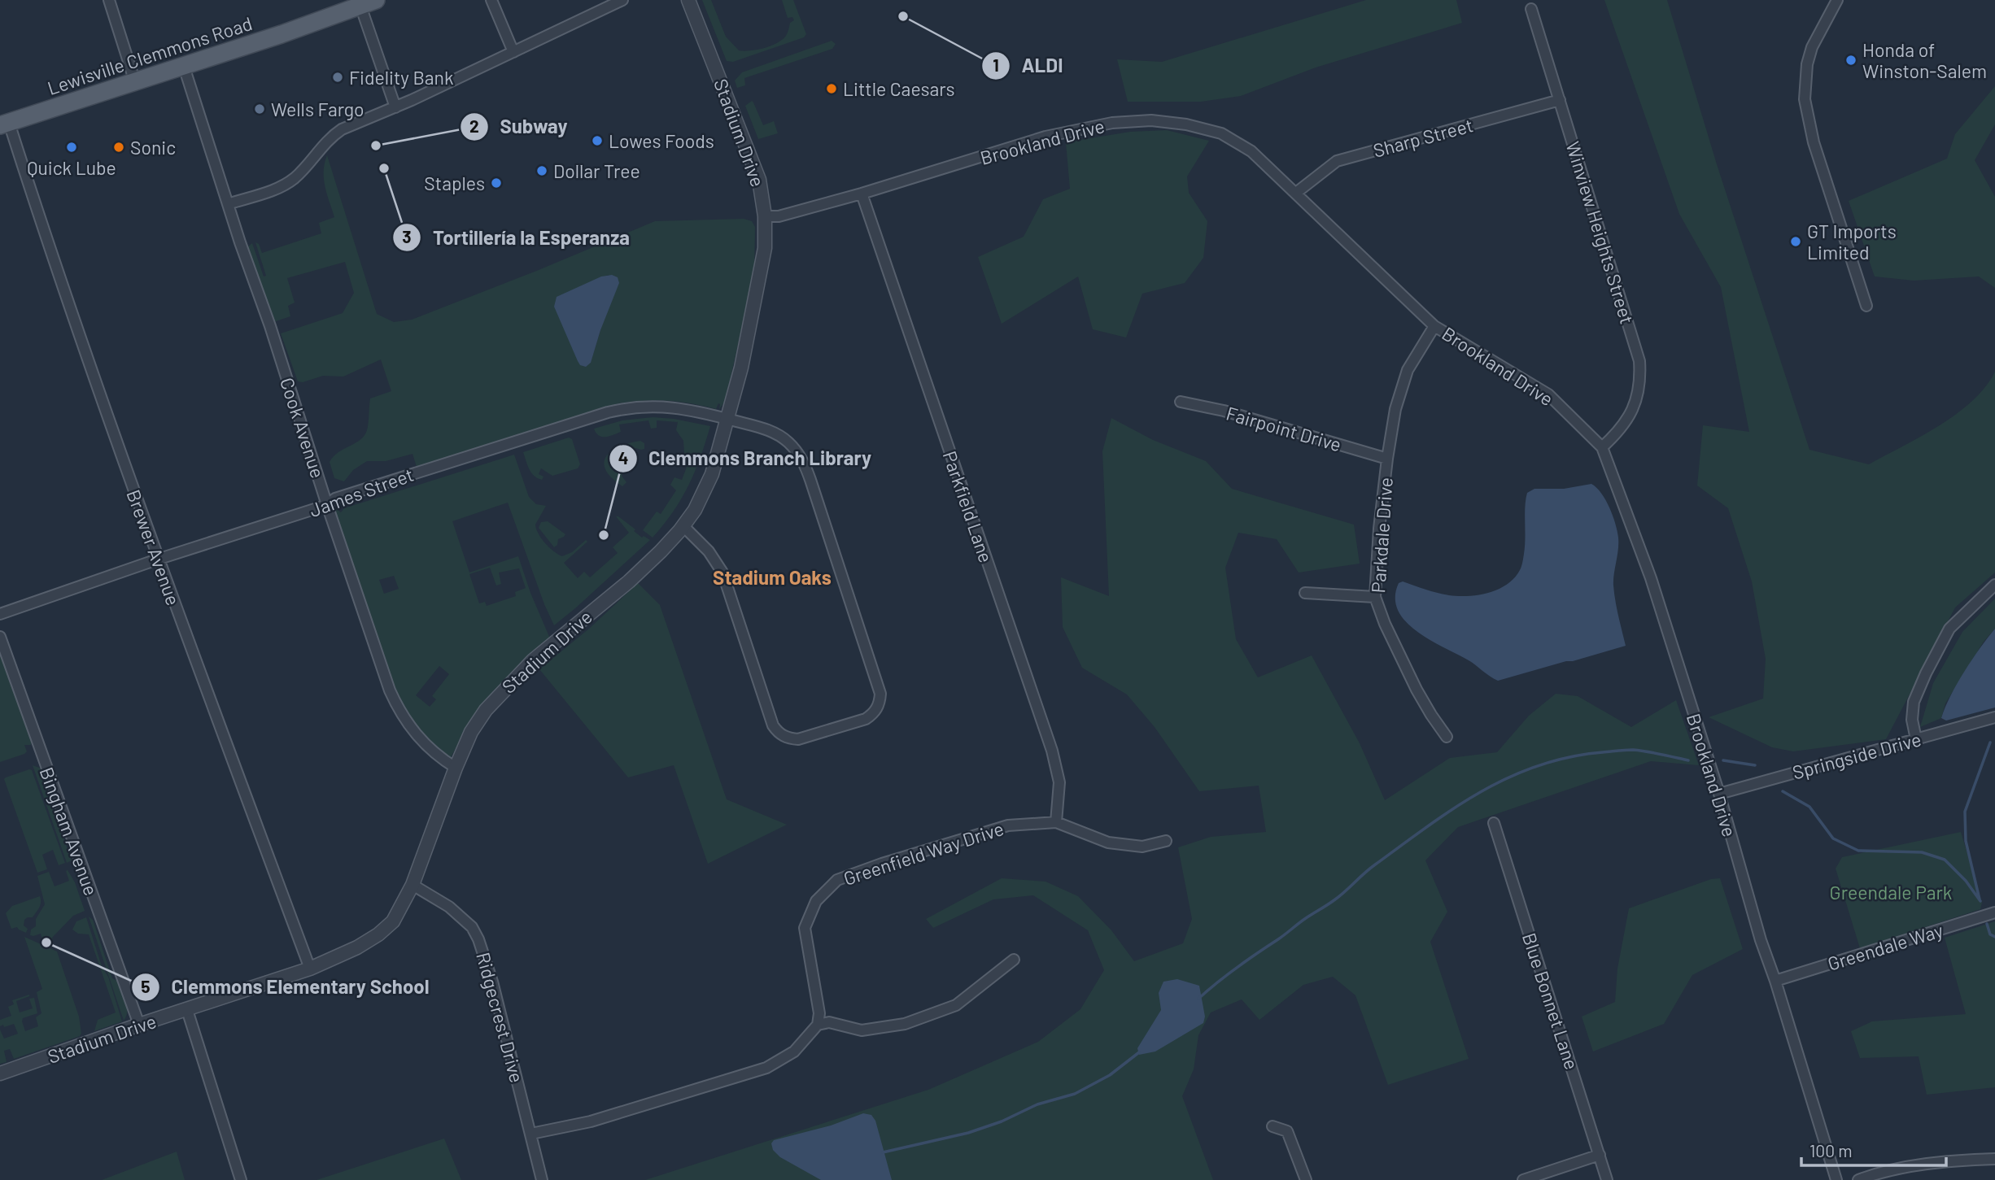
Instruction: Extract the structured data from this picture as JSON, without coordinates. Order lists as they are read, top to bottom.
{
  "streets": {
    "main road": ["Lewisville Clemmons Road"],
    "street": [
      "Stadium Drive",
      "Sharp Street",
      "Brookland Drive",
      "Winview Heights Street",
      "Cook Avenue",
      "Fairpoint Drive",
      "James Street",
      "Parkfield Lane",
      "Parkdale Drive",
      "Brewer Avenue",
      "Springside Drive",
      "Bingham Avenue",
      "Greenfield Way Drive",
      "Greendale Way",
      "Blue Bonnet Lane",
      "Ridgecrest Drive"
    ]
  },
  "crossings": [
    ["Lewisville Clemmons Road", "Cook Avenue"],
    ["Lewisville Clemmons Road", "Brewer Avenue"],
    ["Stadium Drive", "Brookland Drive"],
    ["Stadium Drive", "Cook Avenue"],
    ["Stadium Drive", "James Street"],
    ["Stadium Drive", "Brewer Avenue"],
    ["Stadium Drive", "Bingham Avenue"],
    ["Stadium Drive", "Ridgecrest Drive"],
    ["Sharp Street", "Brookland Drive"],
    ["Sharp Street", "Winview Heights Street"],
    ["Brookland Drive", "Winview Heights Street"],
    ["Brookland Drive", "Parkfield Lane"],
    ["Brookland Drive", "Parkdale Drive"],
    ["Brookland Drive", "Springside Drive"],
    ["Brookland Drive", "Greendale Way"],
    ["Cook Avenue", "James Street"],
    ["Fairpoint Drive", "Parkdale Drive"],
    ["James Street", "Brewer Avenue"],
    ["Parkfield Lane", "Greenfield Way Drive"]
  ],
  "districts": ["Stadium Oaks"],
  "parks": ["Greendale Park"],
  "places": [
    "ALDI",
    "Honda of Winston-Salem",
    "Fidelity Bank",
    "Little Caesars",
    "Wells Fargo",
    "Lowes Foods",
    "Subway",
    "Quick Lube",
    "Sonic",
    "Tortillería la Esperanza",
    "Dollar Tree",
    "Staples",
    "GT Imports Limited",
    "Clemmons Branch Library",
    "Clemmons Elementary School"
  ],
  "scale_bar": "100 m"
}
